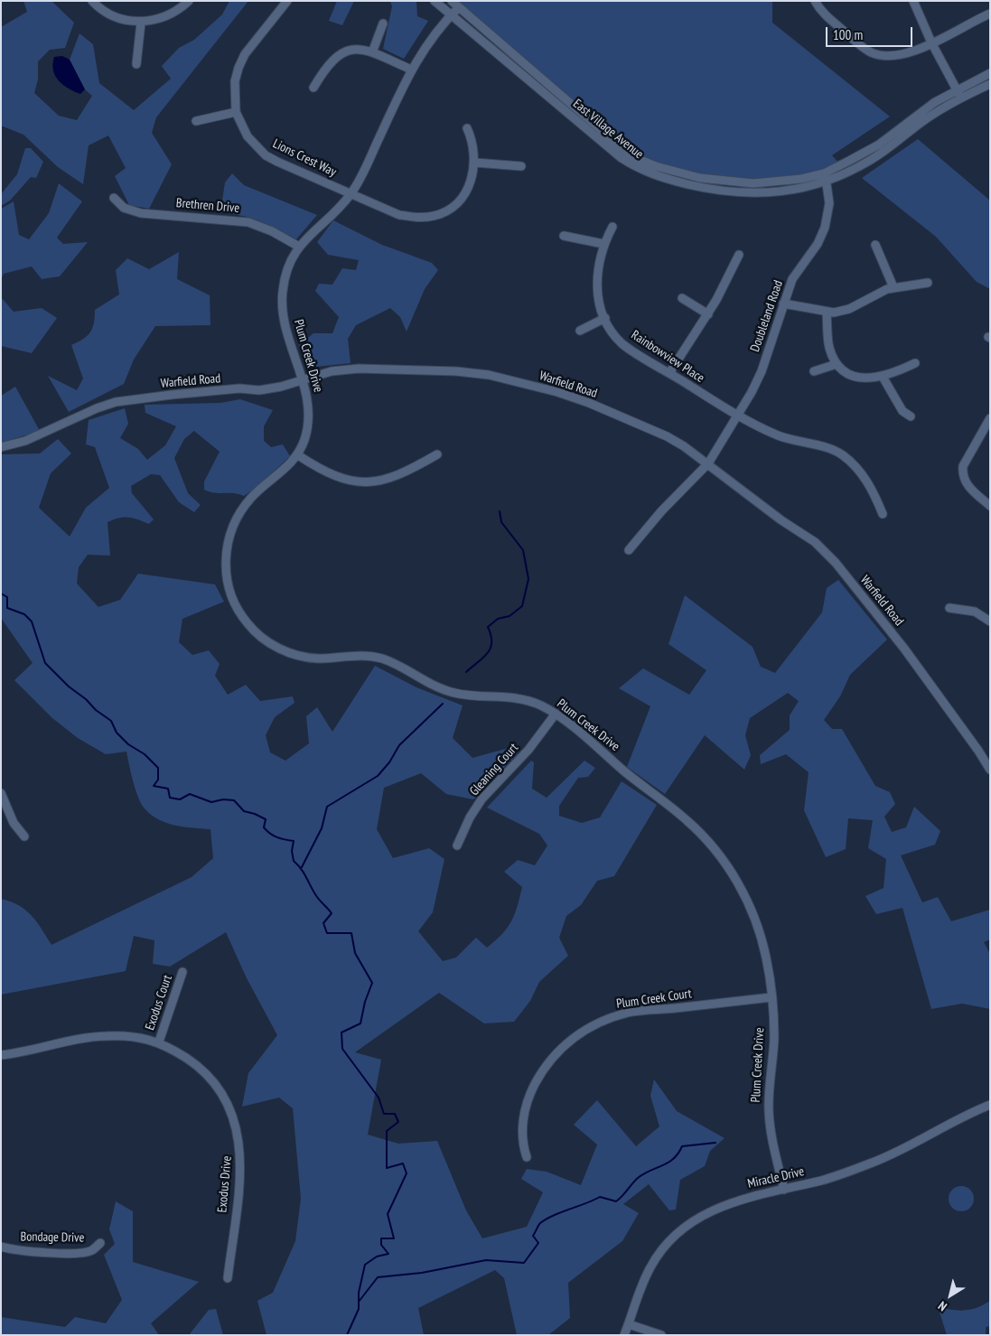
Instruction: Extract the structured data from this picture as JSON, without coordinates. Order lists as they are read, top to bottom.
{
  "streets": {
    "street": [
      "East Village Avenue",
      "Lions Crest Way",
      "Brethren Drive",
      "Doubleland Road",
      "Plum Creek Drive",
      "Rainbowview Place",
      "Warfield Road",
      "Gleaning Court",
      "Plum Creek Court",
      "Exodus Court",
      "Miracle Drive",
      "Exodus Drive",
      "Bondage Drive"
    ]
  },
  "crossings": [
    ["East Village Avenue", "Doubleland Road"],
    ["East Village Avenue", "Plum Creek Drive"],
    ["Lions Crest Way", "Plum Creek Drive"],
    ["Brethren Drive", "Plum Creek Drive"],
    ["Doubleland Road", "Rainbowview Place"],
    ["Doubleland Road", "Warfield Road"],
    ["Plum Creek Drive", "Warfield Road"],
    ["Plum Creek Drive", "Gleaning Court"],
    ["Plum Creek Drive", "Plum Creek Court"],
    ["Plum Creek Drive", "Miracle Drive"],
    ["Exodus Court", "Exodus Drive"]
  ],
  "scale_bar": "100 m",
  "north": "bottom left"
}
